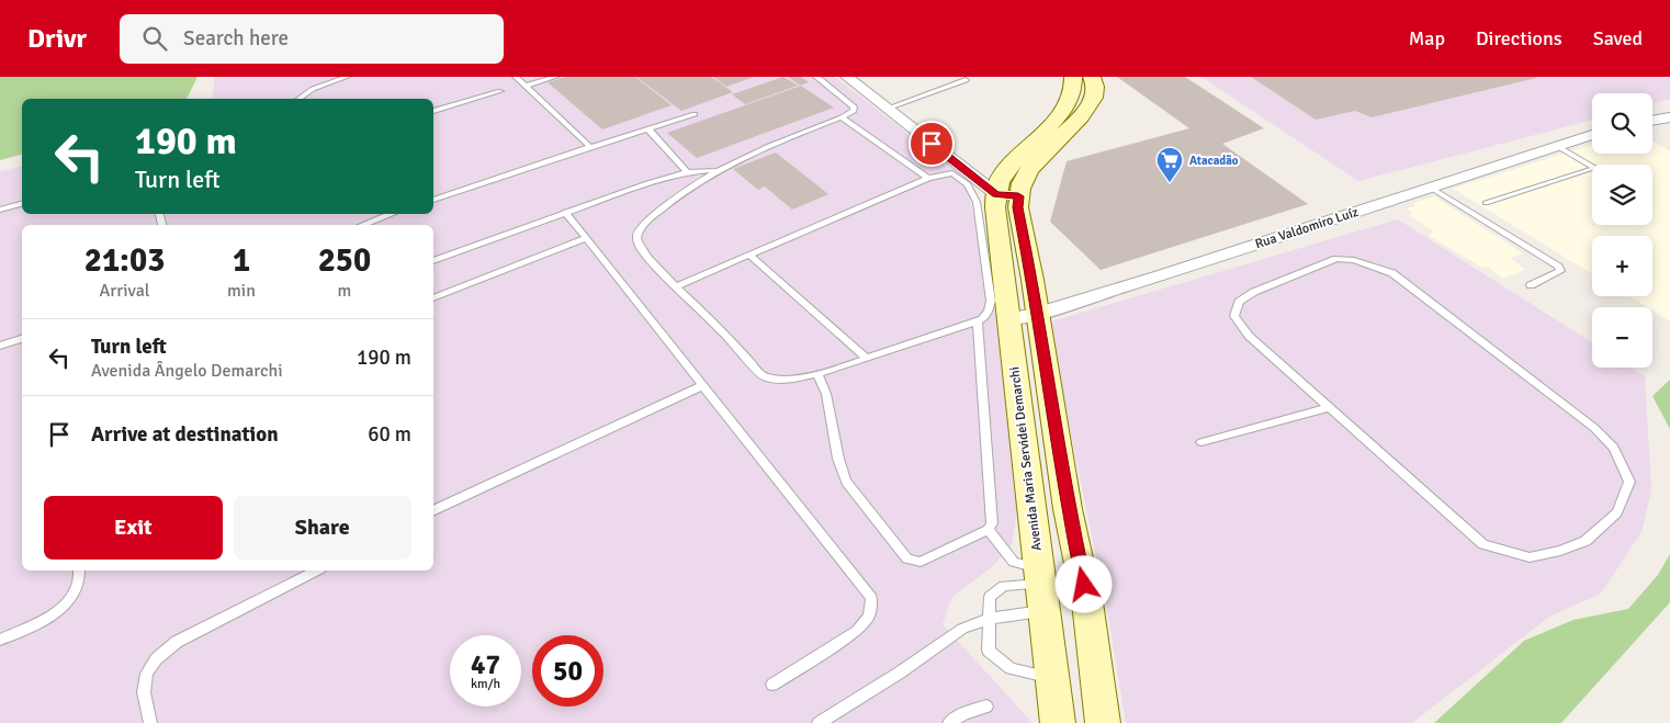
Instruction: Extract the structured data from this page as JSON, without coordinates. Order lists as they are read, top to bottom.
{
  "streets": {
    "main road": ["Avenida Maria Servidei Demarchi"],
    "street": ["Rua Valdomiro Luíz"]
  },
  "crossings": [
    ["Rua Valdomiro Luíz", "Avenida Maria Servidei Demarchi"]
  ],
  "places": {
    "supermarket": ["Atacadão"]
  },
  "page": {
    "header": "Drivr",
    "search": "Search here",
    "nav": ["Map", "Directions", "Saved"],
    "map_buttons": ["+", "−"],
    "turn": ["190 m", "Turn left"],
    "eta": [
      "21:03",
      "Arrival",
      "1",
      "min",
      "250",
      "m"
    ],
    "list": [
      {
        "name": "Turn left",
        "note": "Avenida Ângelo Demarchi",
        "value": "190 m"
      },
      {
        "name": "Arrive at destination",
        "value": "60 m"
      }
    ],
    "buttons": ["Exit", "Share"],
    "speed": "47 km/h",
    "limit": "50"
  }
}
